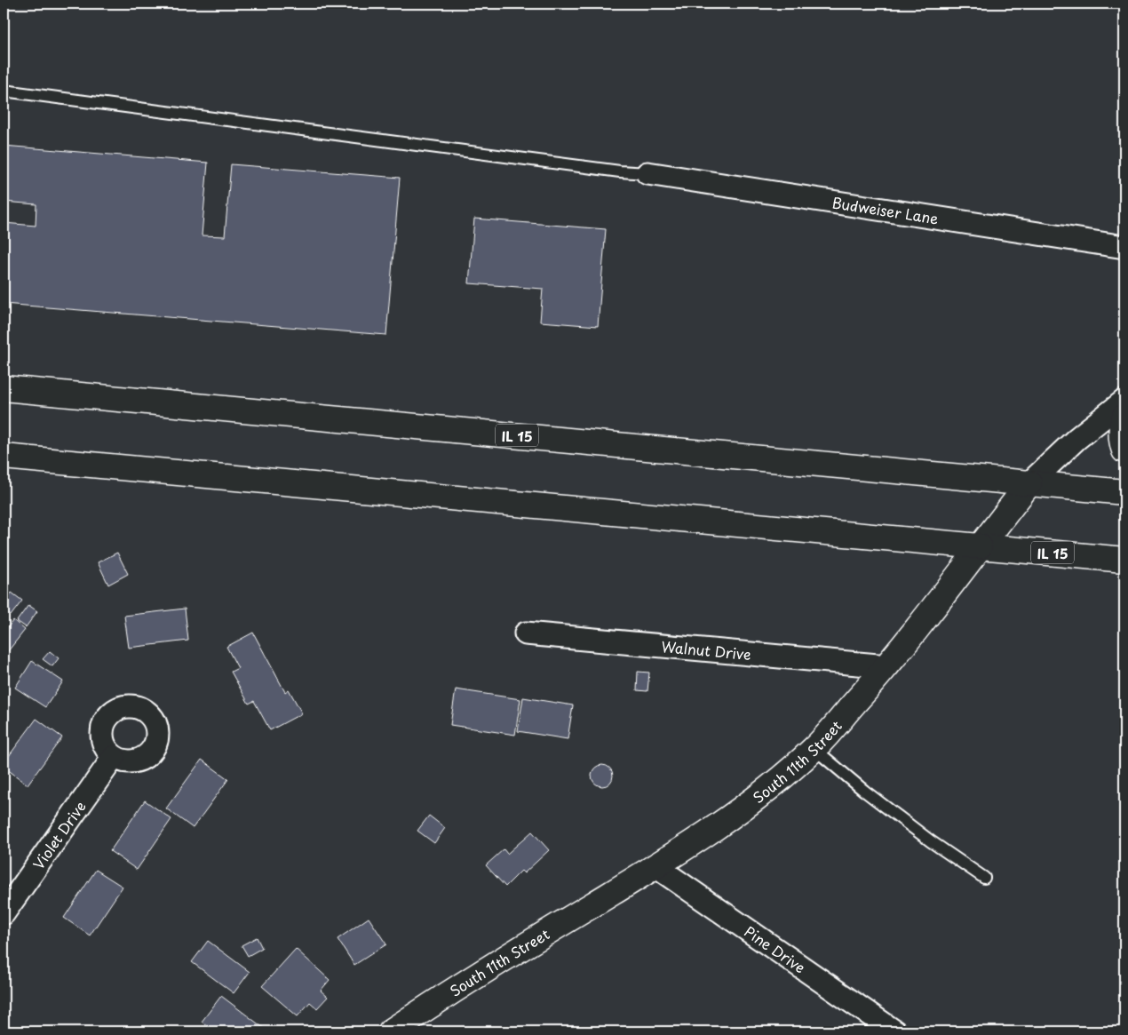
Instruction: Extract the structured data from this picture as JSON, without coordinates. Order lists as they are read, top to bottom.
{
  "streets": {
    "main road": ["IL 15", "South 11th Street"],
    "street": [
      "Budweiser Lane",
      "Walnut Drive",
      "Violet Drive",
      "Pine Drive"
    ]
  },
  "crossings": [
    ["IL 15", "South 11th Street"],
    ["Walnut Drive", "South 11th Street"],
    ["South 11th Street", "Pine Drive"]
  ]
}
